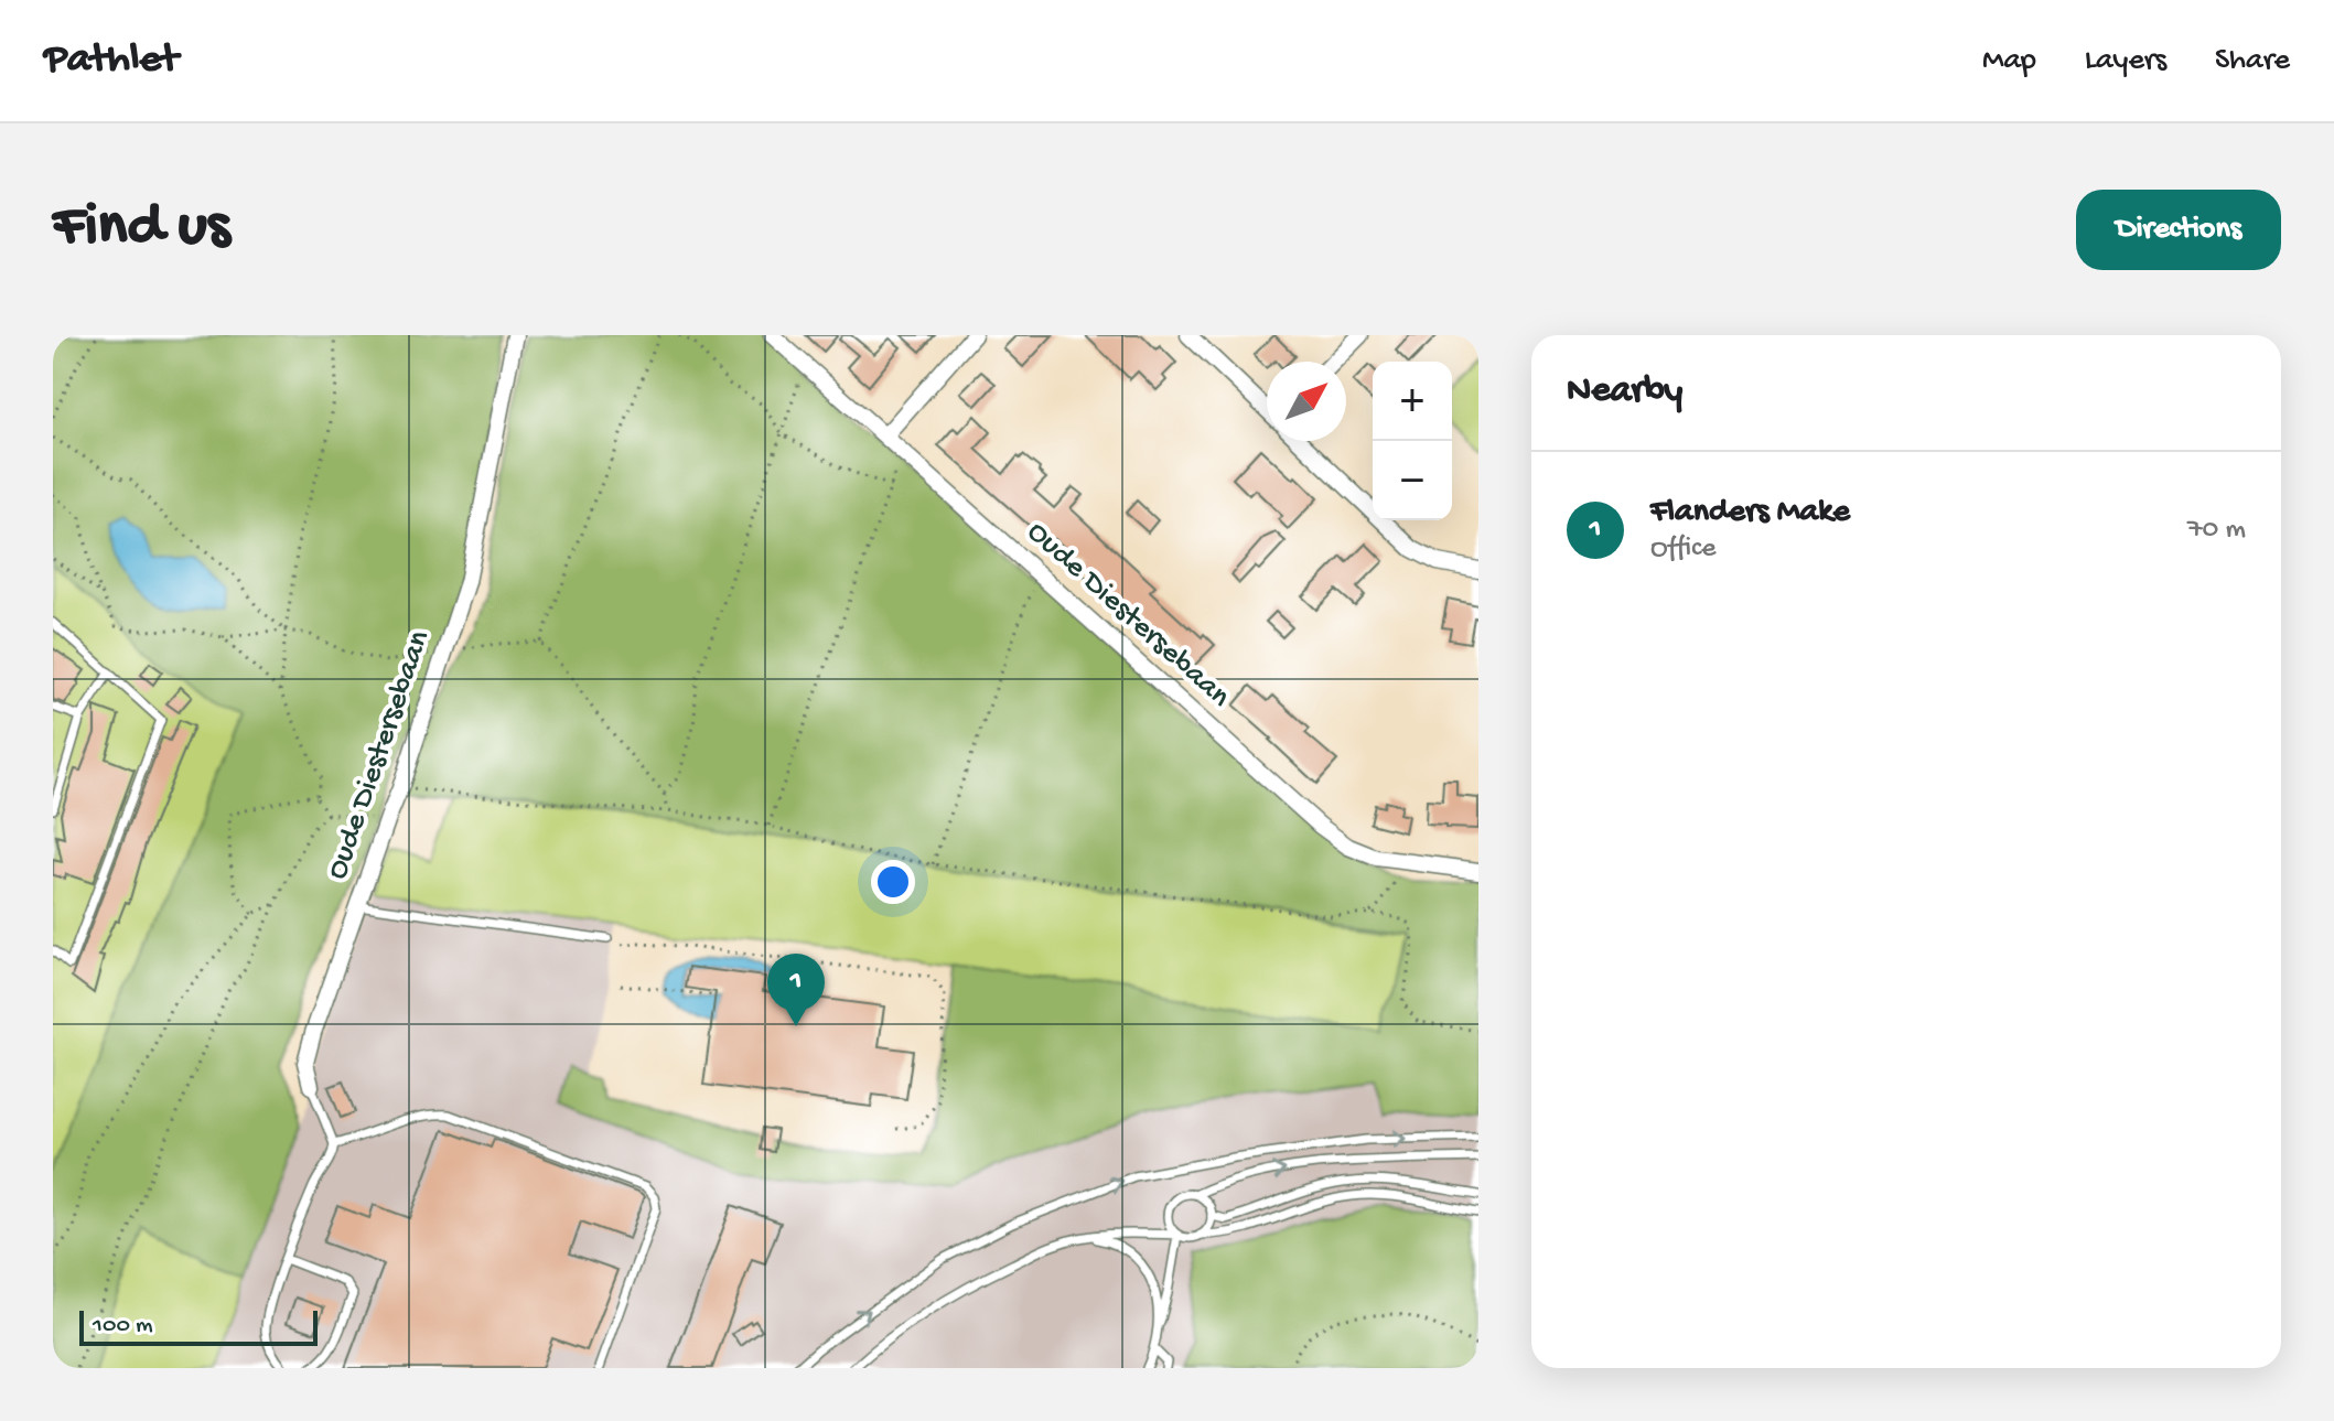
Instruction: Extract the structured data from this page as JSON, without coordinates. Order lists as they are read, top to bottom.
{
  "streets": {
    "street": ["Oude Diestersebaan"]
  },
  "scale_bar": "100 m",
  "north": "top right",
  "page": {
    "header": "Pathlet",
    "nav": ["Map", "Layers", "Share"],
    "buttons": "Directions",
    "title": "Find us",
    "heading": "Nearby",
    "map_buttons": ["+", "−"],
    "list": [
      {
        "mark": "1",
        "name": "Flanders Make",
        "note": "Office",
        "value": "70 m"
      }
    ],
    "pins": "1",
    "scale": "100 m"
  }
}
